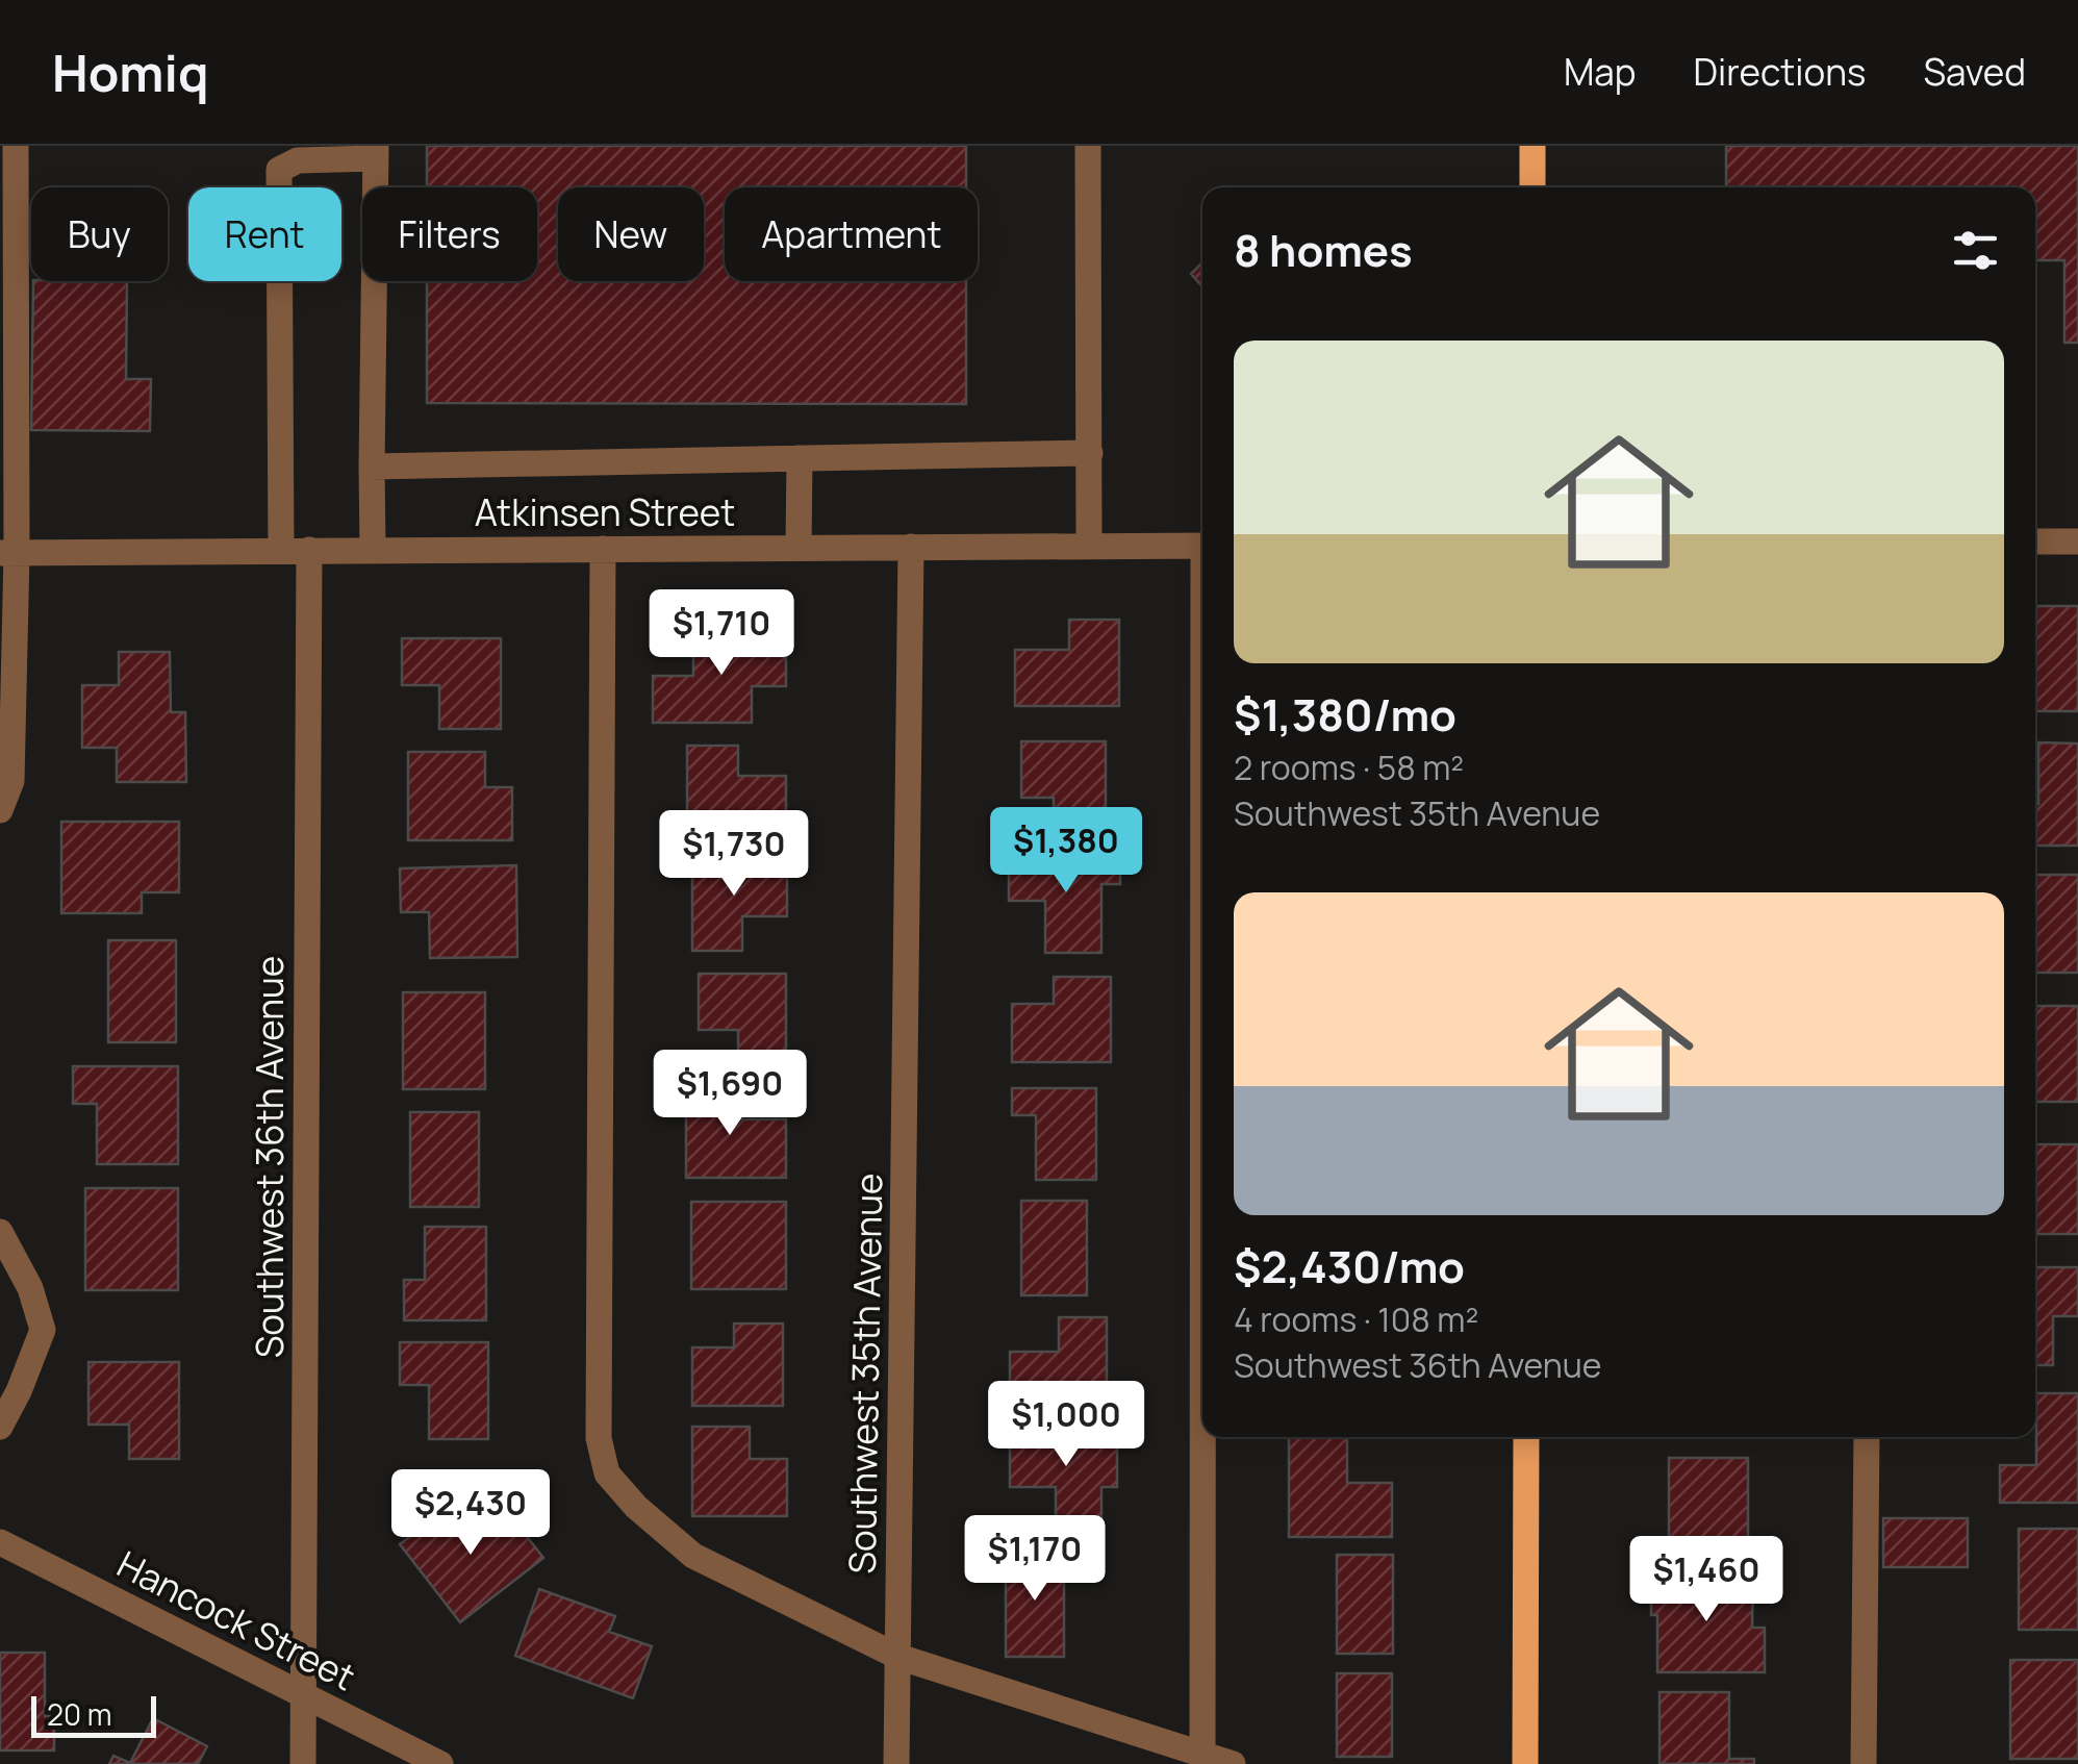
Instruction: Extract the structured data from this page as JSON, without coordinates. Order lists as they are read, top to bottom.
{
  "streets": {
    "street": [
      "Atkinsen Street",
      "Southwest 36th Avenue",
      "Southwest 35th Avenue",
      "Hancock Street"
    ]
  },
  "crossings": [
    ["Atkinsen Street", "Southwest 36th Avenue"],
    ["Atkinsen Street", "Southwest 35th Avenue"],
    ["Southwest 36th Avenue", "Hancock Street"]
  ],
  "scale_bar": "20 m",
  "page": {
    "header": "Homiq",
    "nav": ["Map", "Directions", "Saved"],
    "chip": [
      "Buy",
      "Rent",
      "Filters",
      "New",
      "Apartment"
    ],
    "heading": "8 homes",
    "list": [
      {
        "name": "$1,380/mo",
        "note": "2 rooms · 58 m² · Southwest 35th Avenue"
      },
      {
        "name": "$2,430/mo",
        "note": "4 rooms · 108 m² · Southwest 36th Avenue"
      }
    ],
    "price": [
      "$1,710",
      "$1,380",
      "$1,730",
      "$1,690",
      "$1,000",
      "$2,430",
      "$1,170",
      "$1,460"
    ],
    "scale": "20 m"
  }
}
